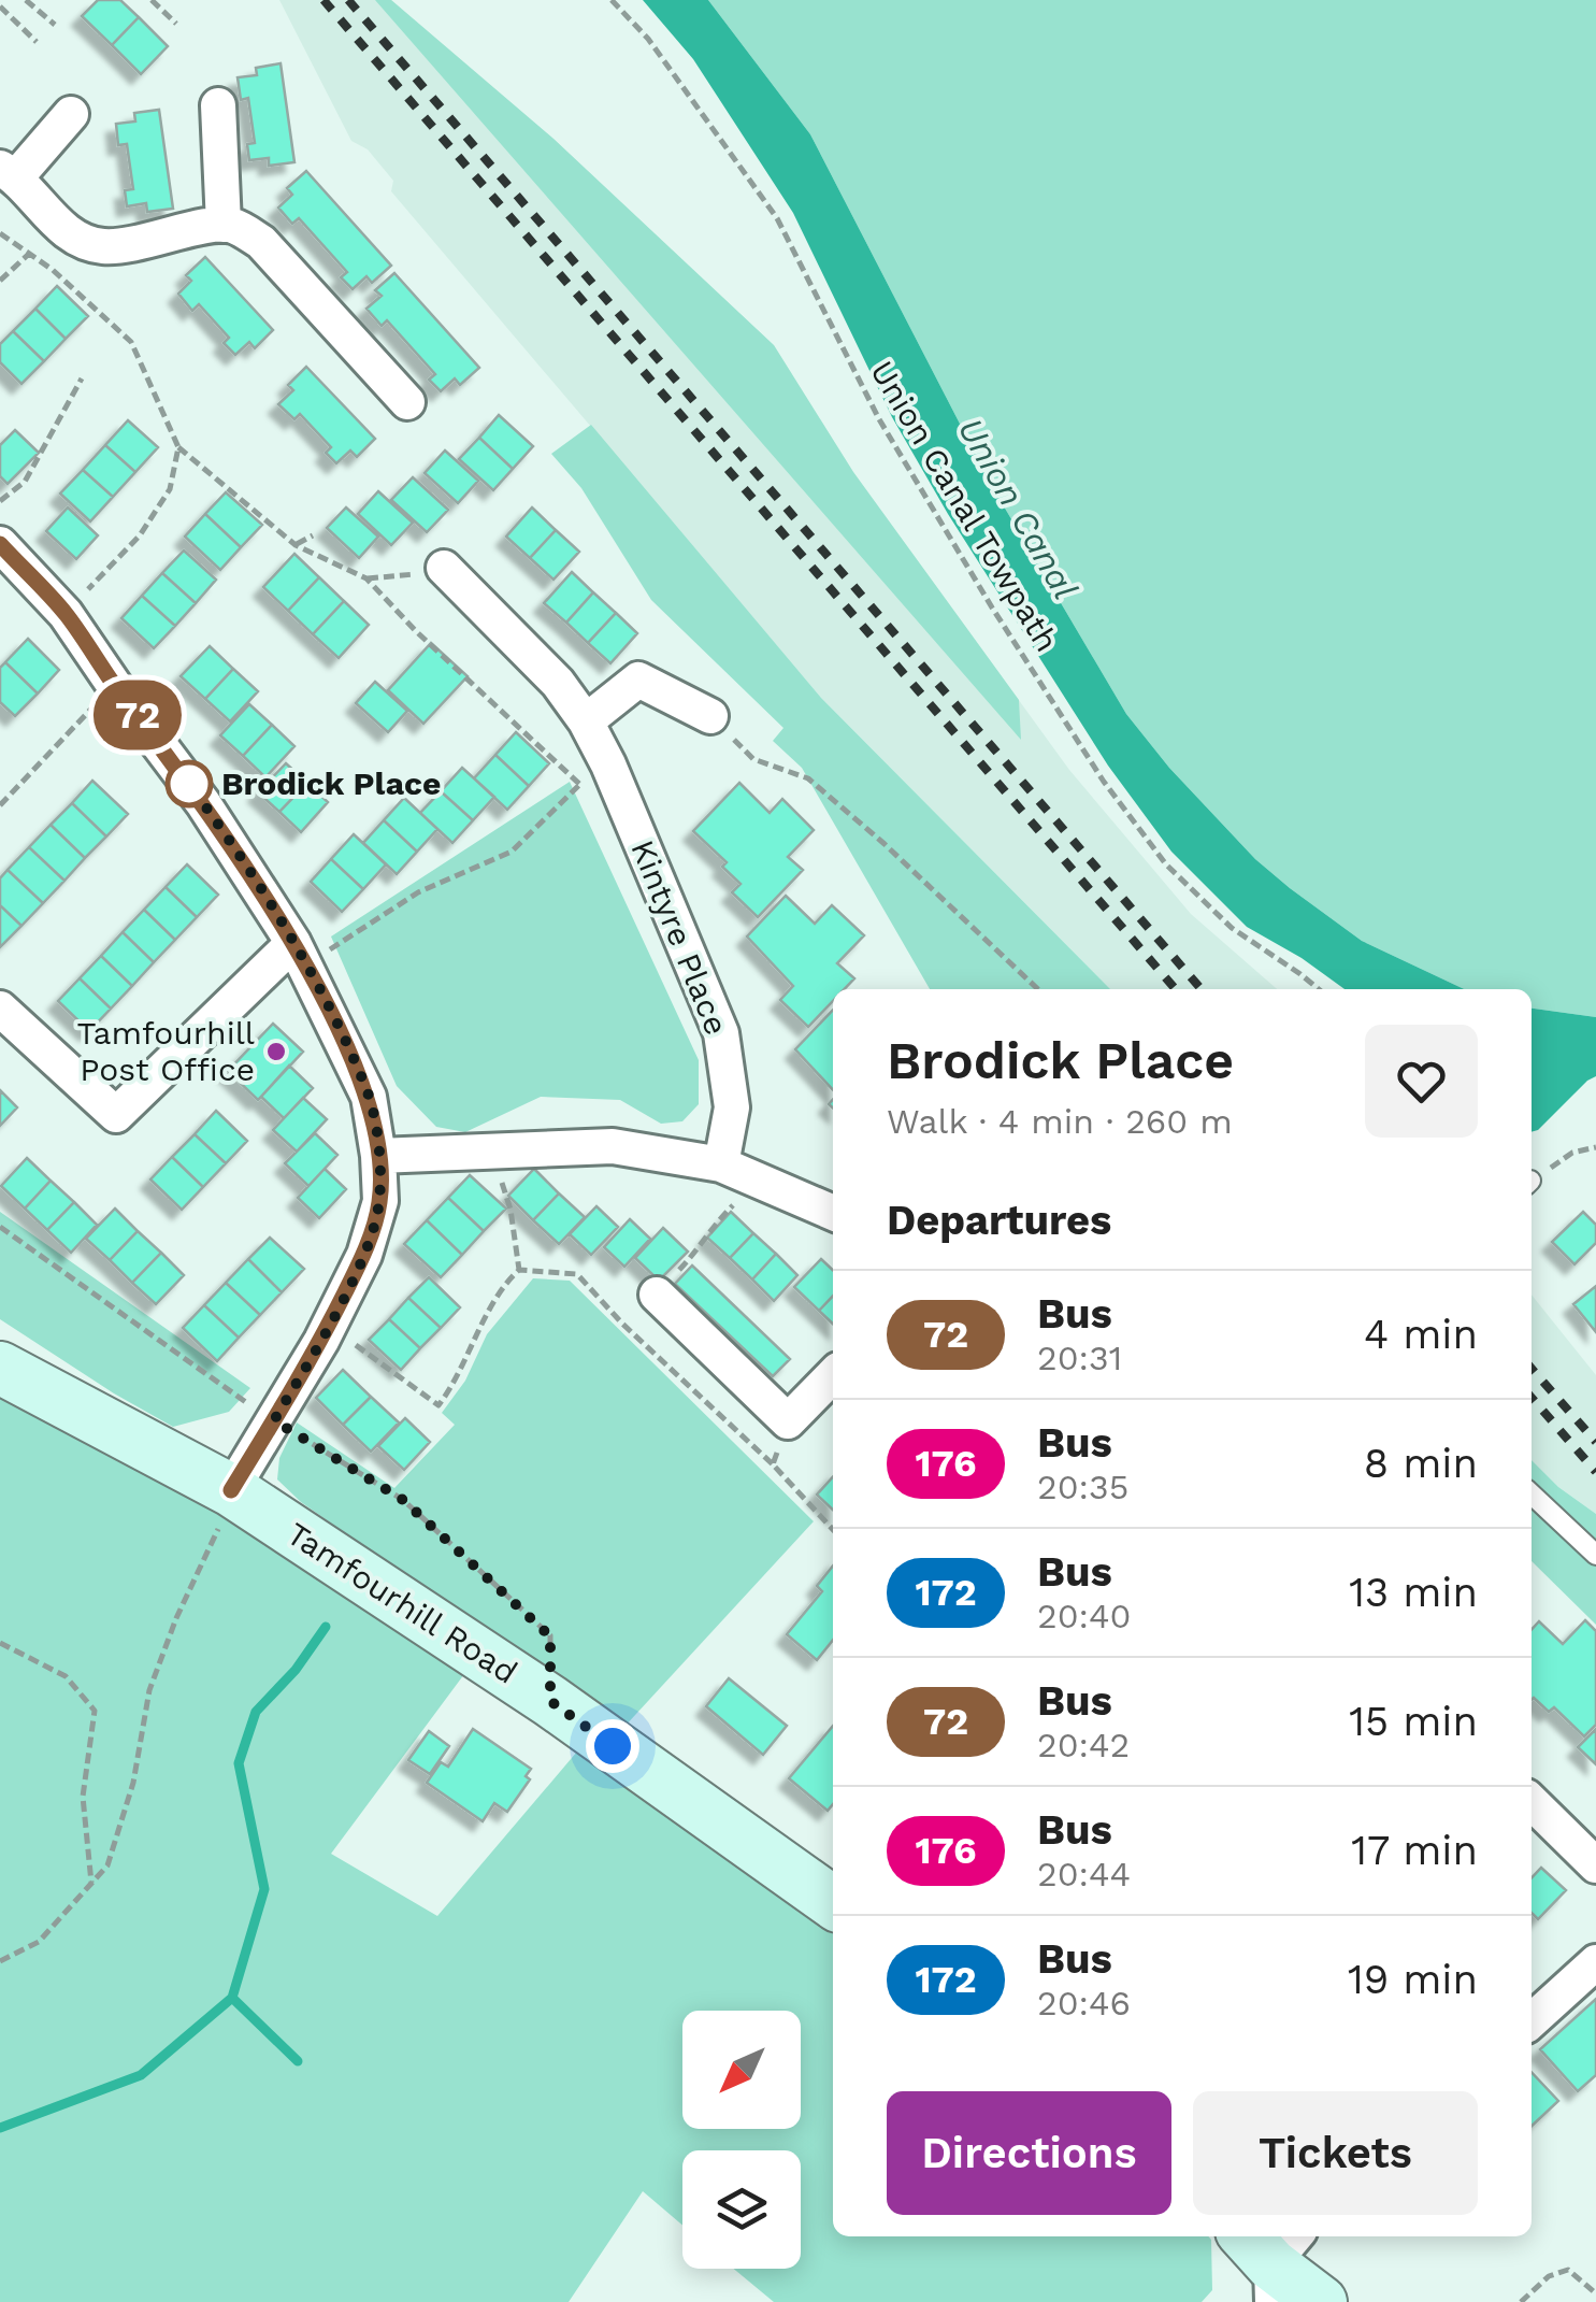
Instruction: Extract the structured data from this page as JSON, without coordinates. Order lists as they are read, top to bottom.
{
  "streets": {
    "main road": ["Tamfourhill Road"],
    "street": ["Kintyre Place"],
    "path": ["Union Canal Towpath"]
  },
  "water": ["Union Canal"],
  "places": ["Brodick Place", "Tamfourhill Post Office"],
  "lines": ["bus line 72"],
  "north": "bottom left",
  "page": {
    "on_map": "72",
    "heading": [
      ["Brodick Place", "Walk · 4 min · 260 m"],
      "Departures"
    ],
    "list": [
      {
        "mark": "72",
        "name": "Bus",
        "note": "20:31",
        "value": "4 min"
      },
      {
        "mark": "176",
        "name": "Bus",
        "note": "20:35",
        "value": "8 min"
      },
      {
        "mark": "172",
        "name": "Bus",
        "note": "20:40",
        "value": "13 min"
      },
      {
        "mark": "72",
        "name": "Bus",
        "note": "20:42",
        "value": "15 min"
      },
      {
        "mark": "176",
        "name": "Bus",
        "note": "20:44",
        "value": "17 min"
      },
      {
        "mark": "172",
        "name": "Bus",
        "note": "20:46",
        "value": "19 min"
      }
    ],
    "buttons": ["Directions", "Tickets"]
  }
}
